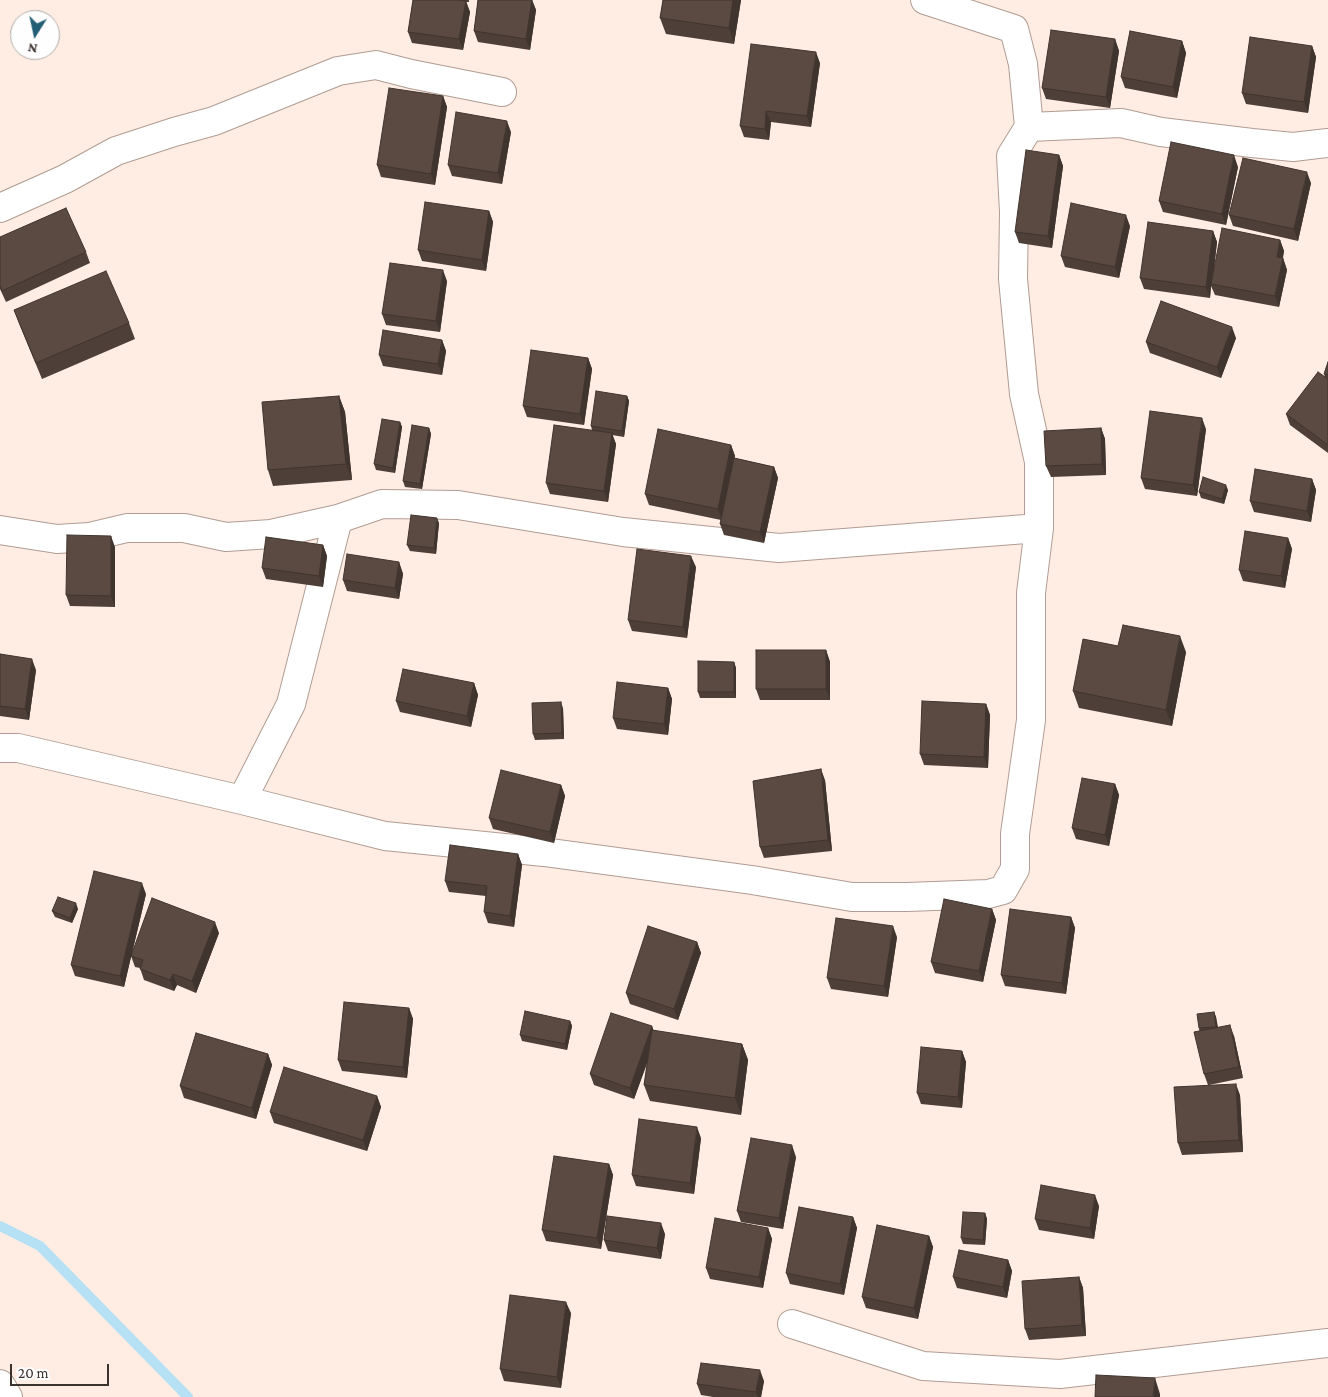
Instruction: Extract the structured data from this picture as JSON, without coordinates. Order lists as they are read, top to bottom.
{
  "scale_bar": "20 m",
  "north": "bottom"
}
